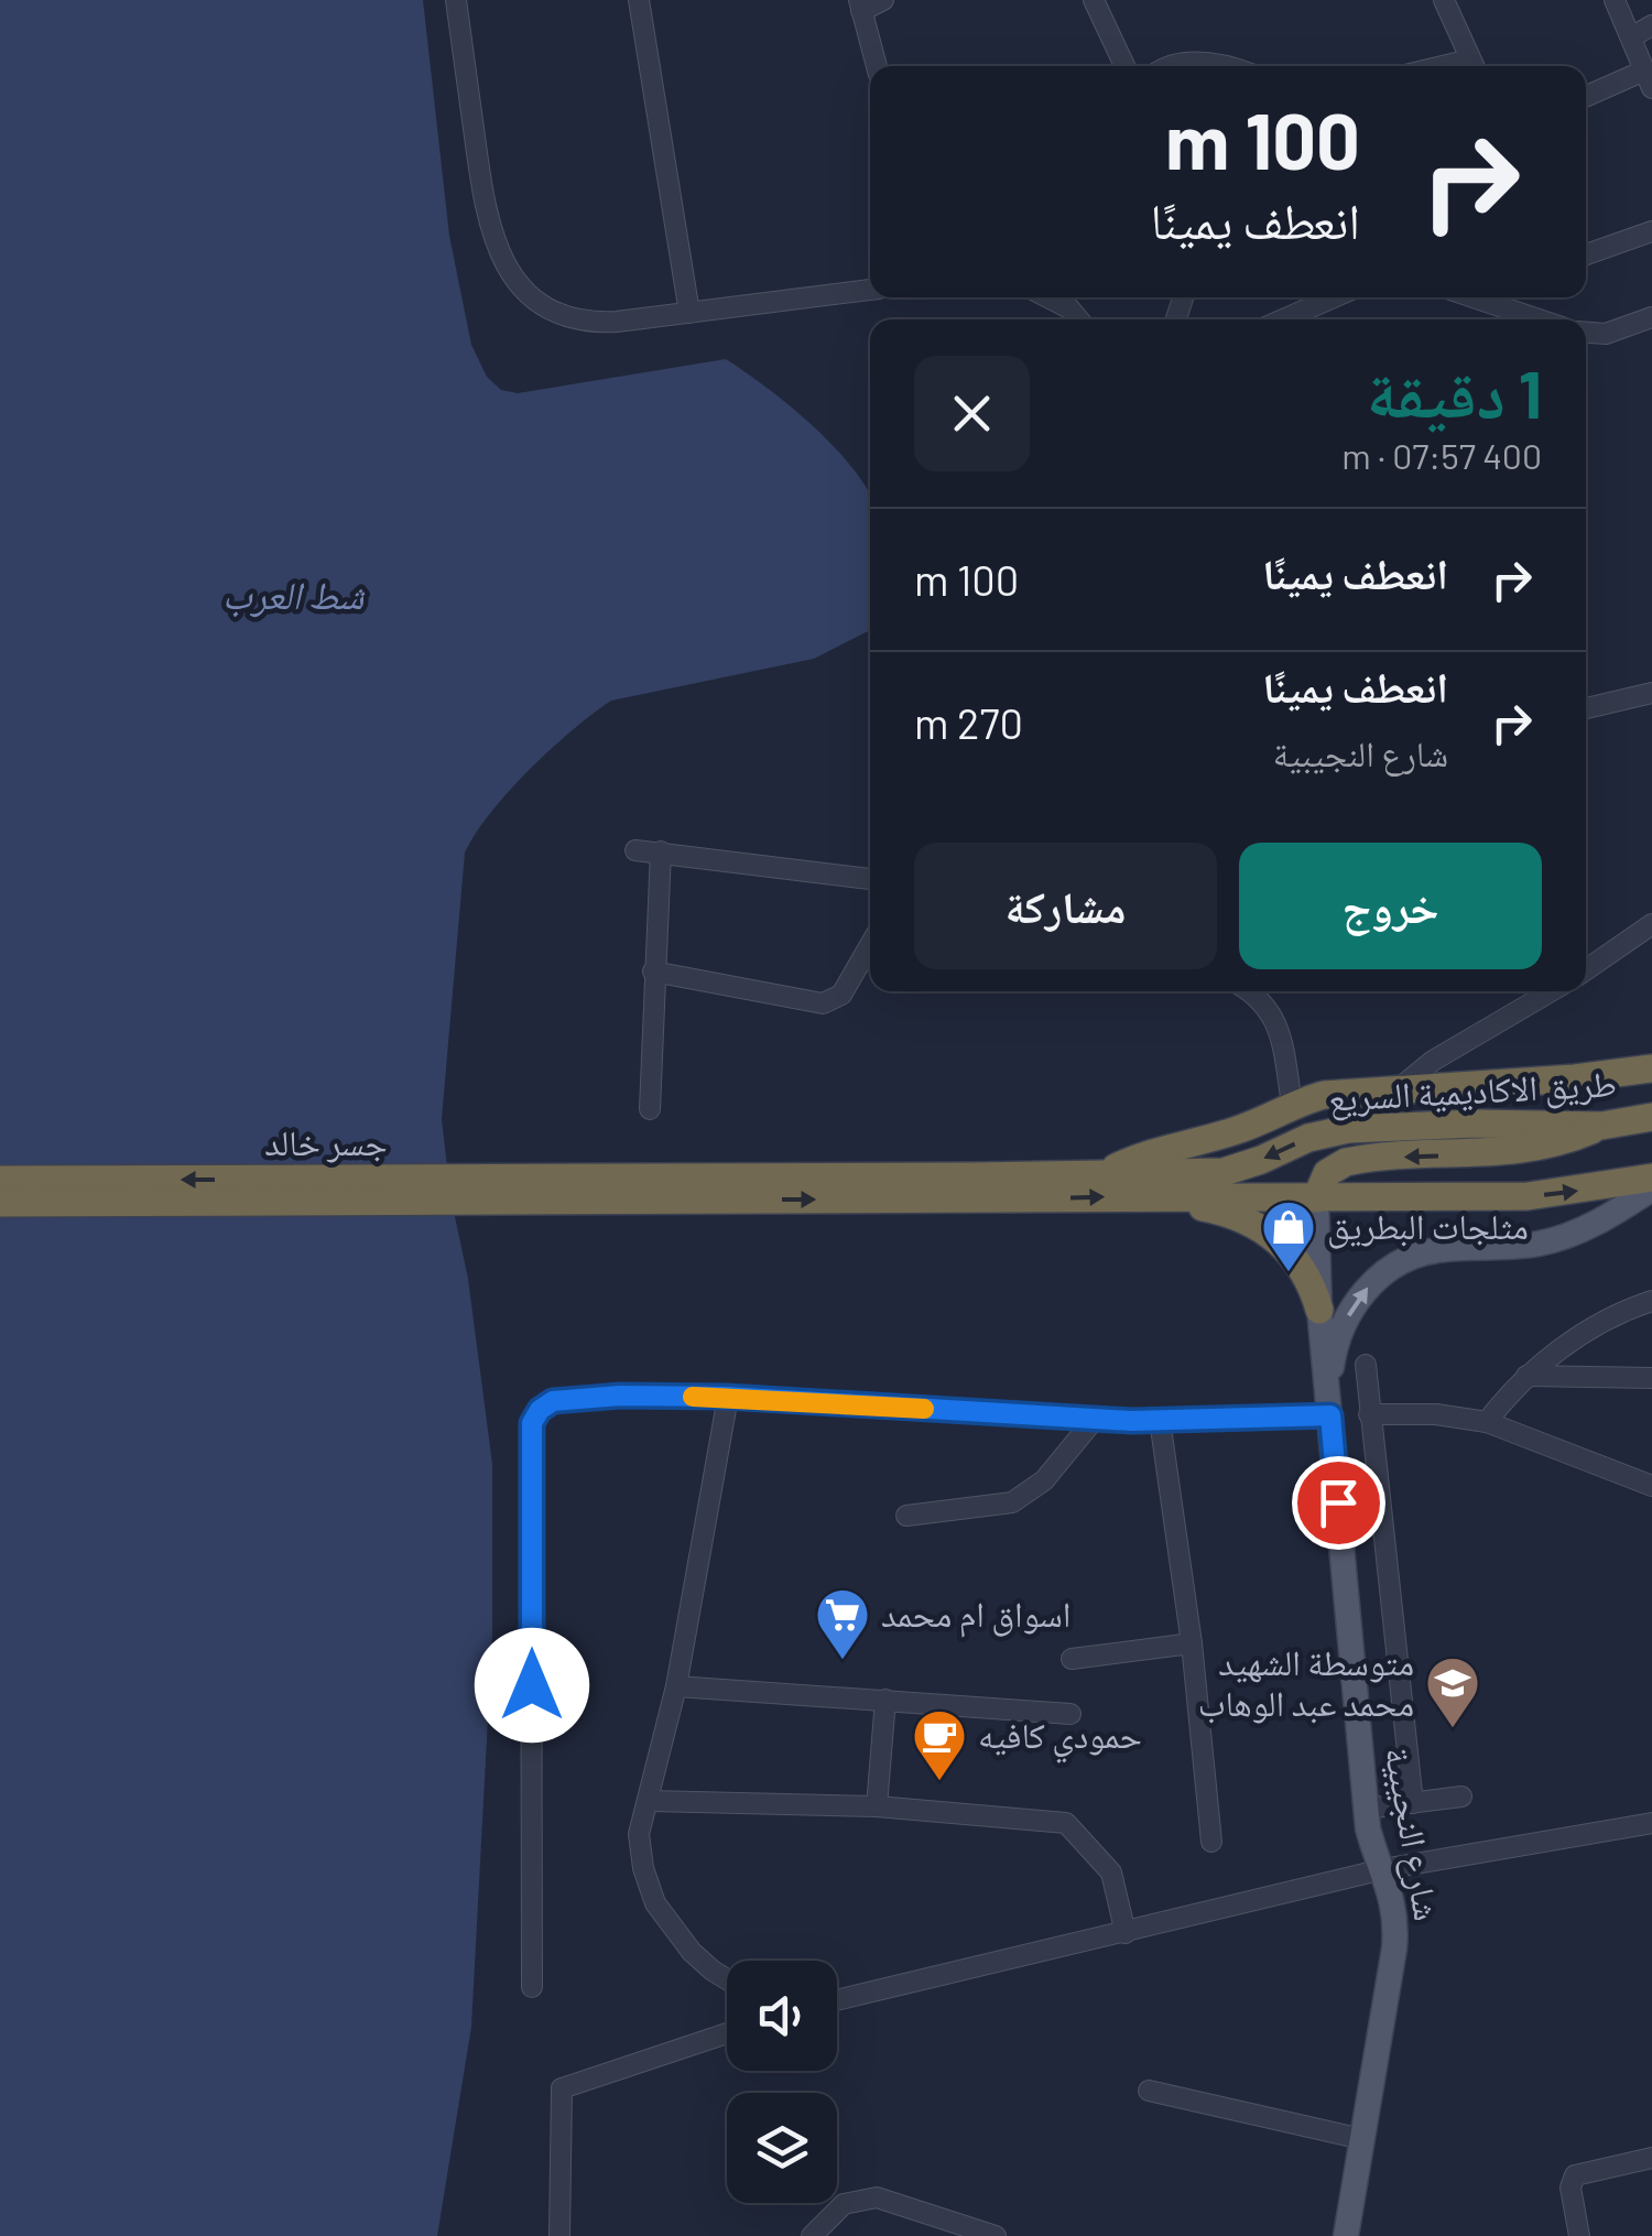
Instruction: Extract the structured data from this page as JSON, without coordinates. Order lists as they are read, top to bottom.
{
  "streets": {
    "highway": ["طريق الاكاديمية السريع", "جسر خالد"],
    "main road": ["شارع النجيبية"]
  },
  "water": ["شط العرب"],
  "places": {
    "shop": ["مثلجات البطريق"],
    "supermarket": ["اسواق ام محمد"],
    "school or university": ["متوسطة الشهيد محمد عبد الوهاب"],
    "cafe": ["حمودي كافيه"]
  },
  "page": {
    "turn": ["100 m", "انعطف يمينًا"],
    "heading": ["1 دقيقة", "400 m · 07:57"],
    "list": [
      {
        "name": "انعطف يمينًا",
        "value": "100 m"
      },
      {
        "name": "انعطف يمينًا",
        "note": "شارع النجيبية",
        "value": "270 m"
      }
    ],
    "buttons": ["خروج", "مشاركة"]
  }
}
